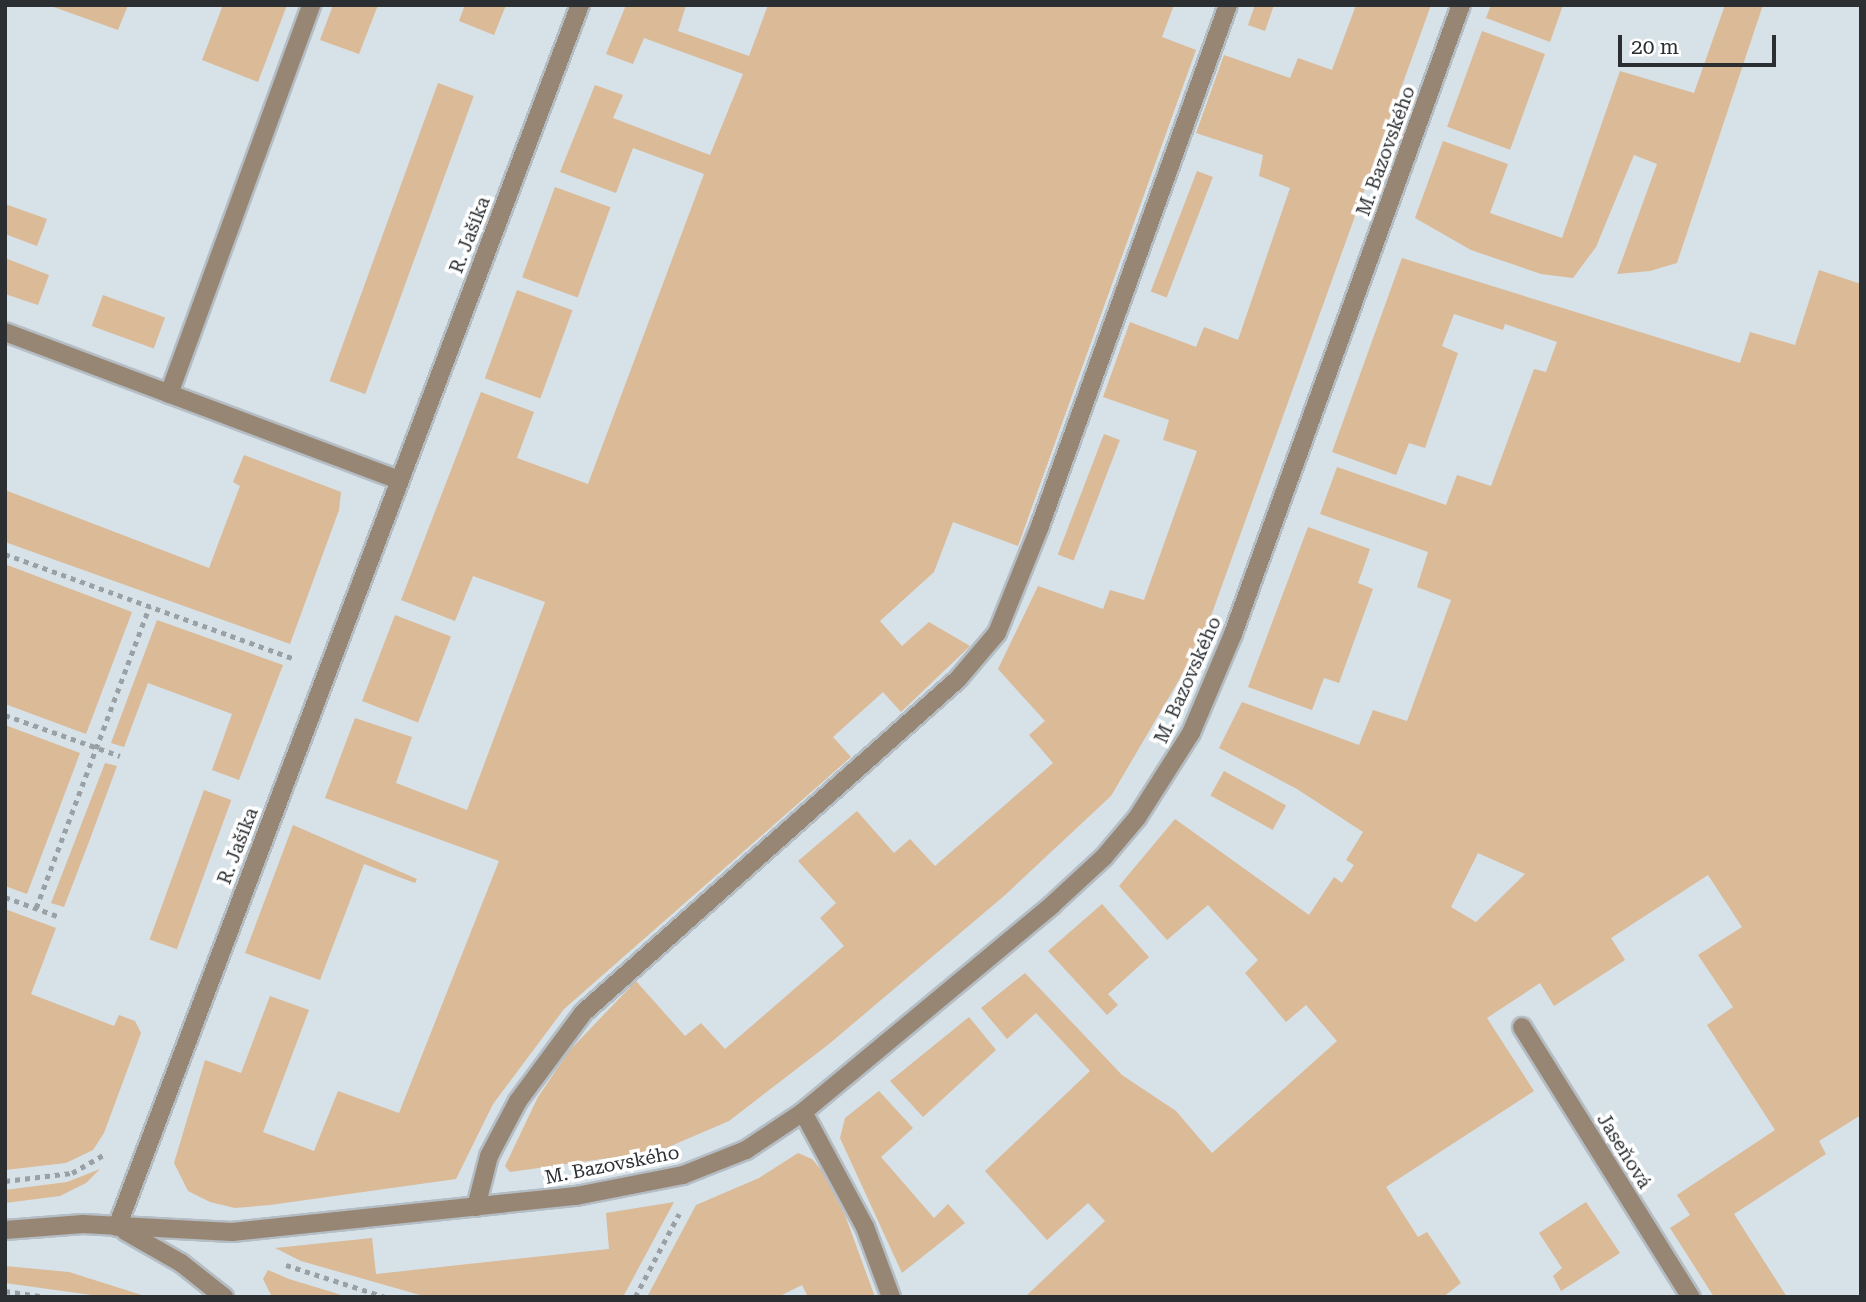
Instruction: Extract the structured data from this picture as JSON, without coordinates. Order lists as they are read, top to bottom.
{
  "streets": {
    "street": ["M. Bazovského", "R. Jašíka", "Jaseňová"]
  },
  "crossings": [
    ["M. Bazovského", "R. Jašíka"]
  ],
  "scale_bar": "20 m"
}
